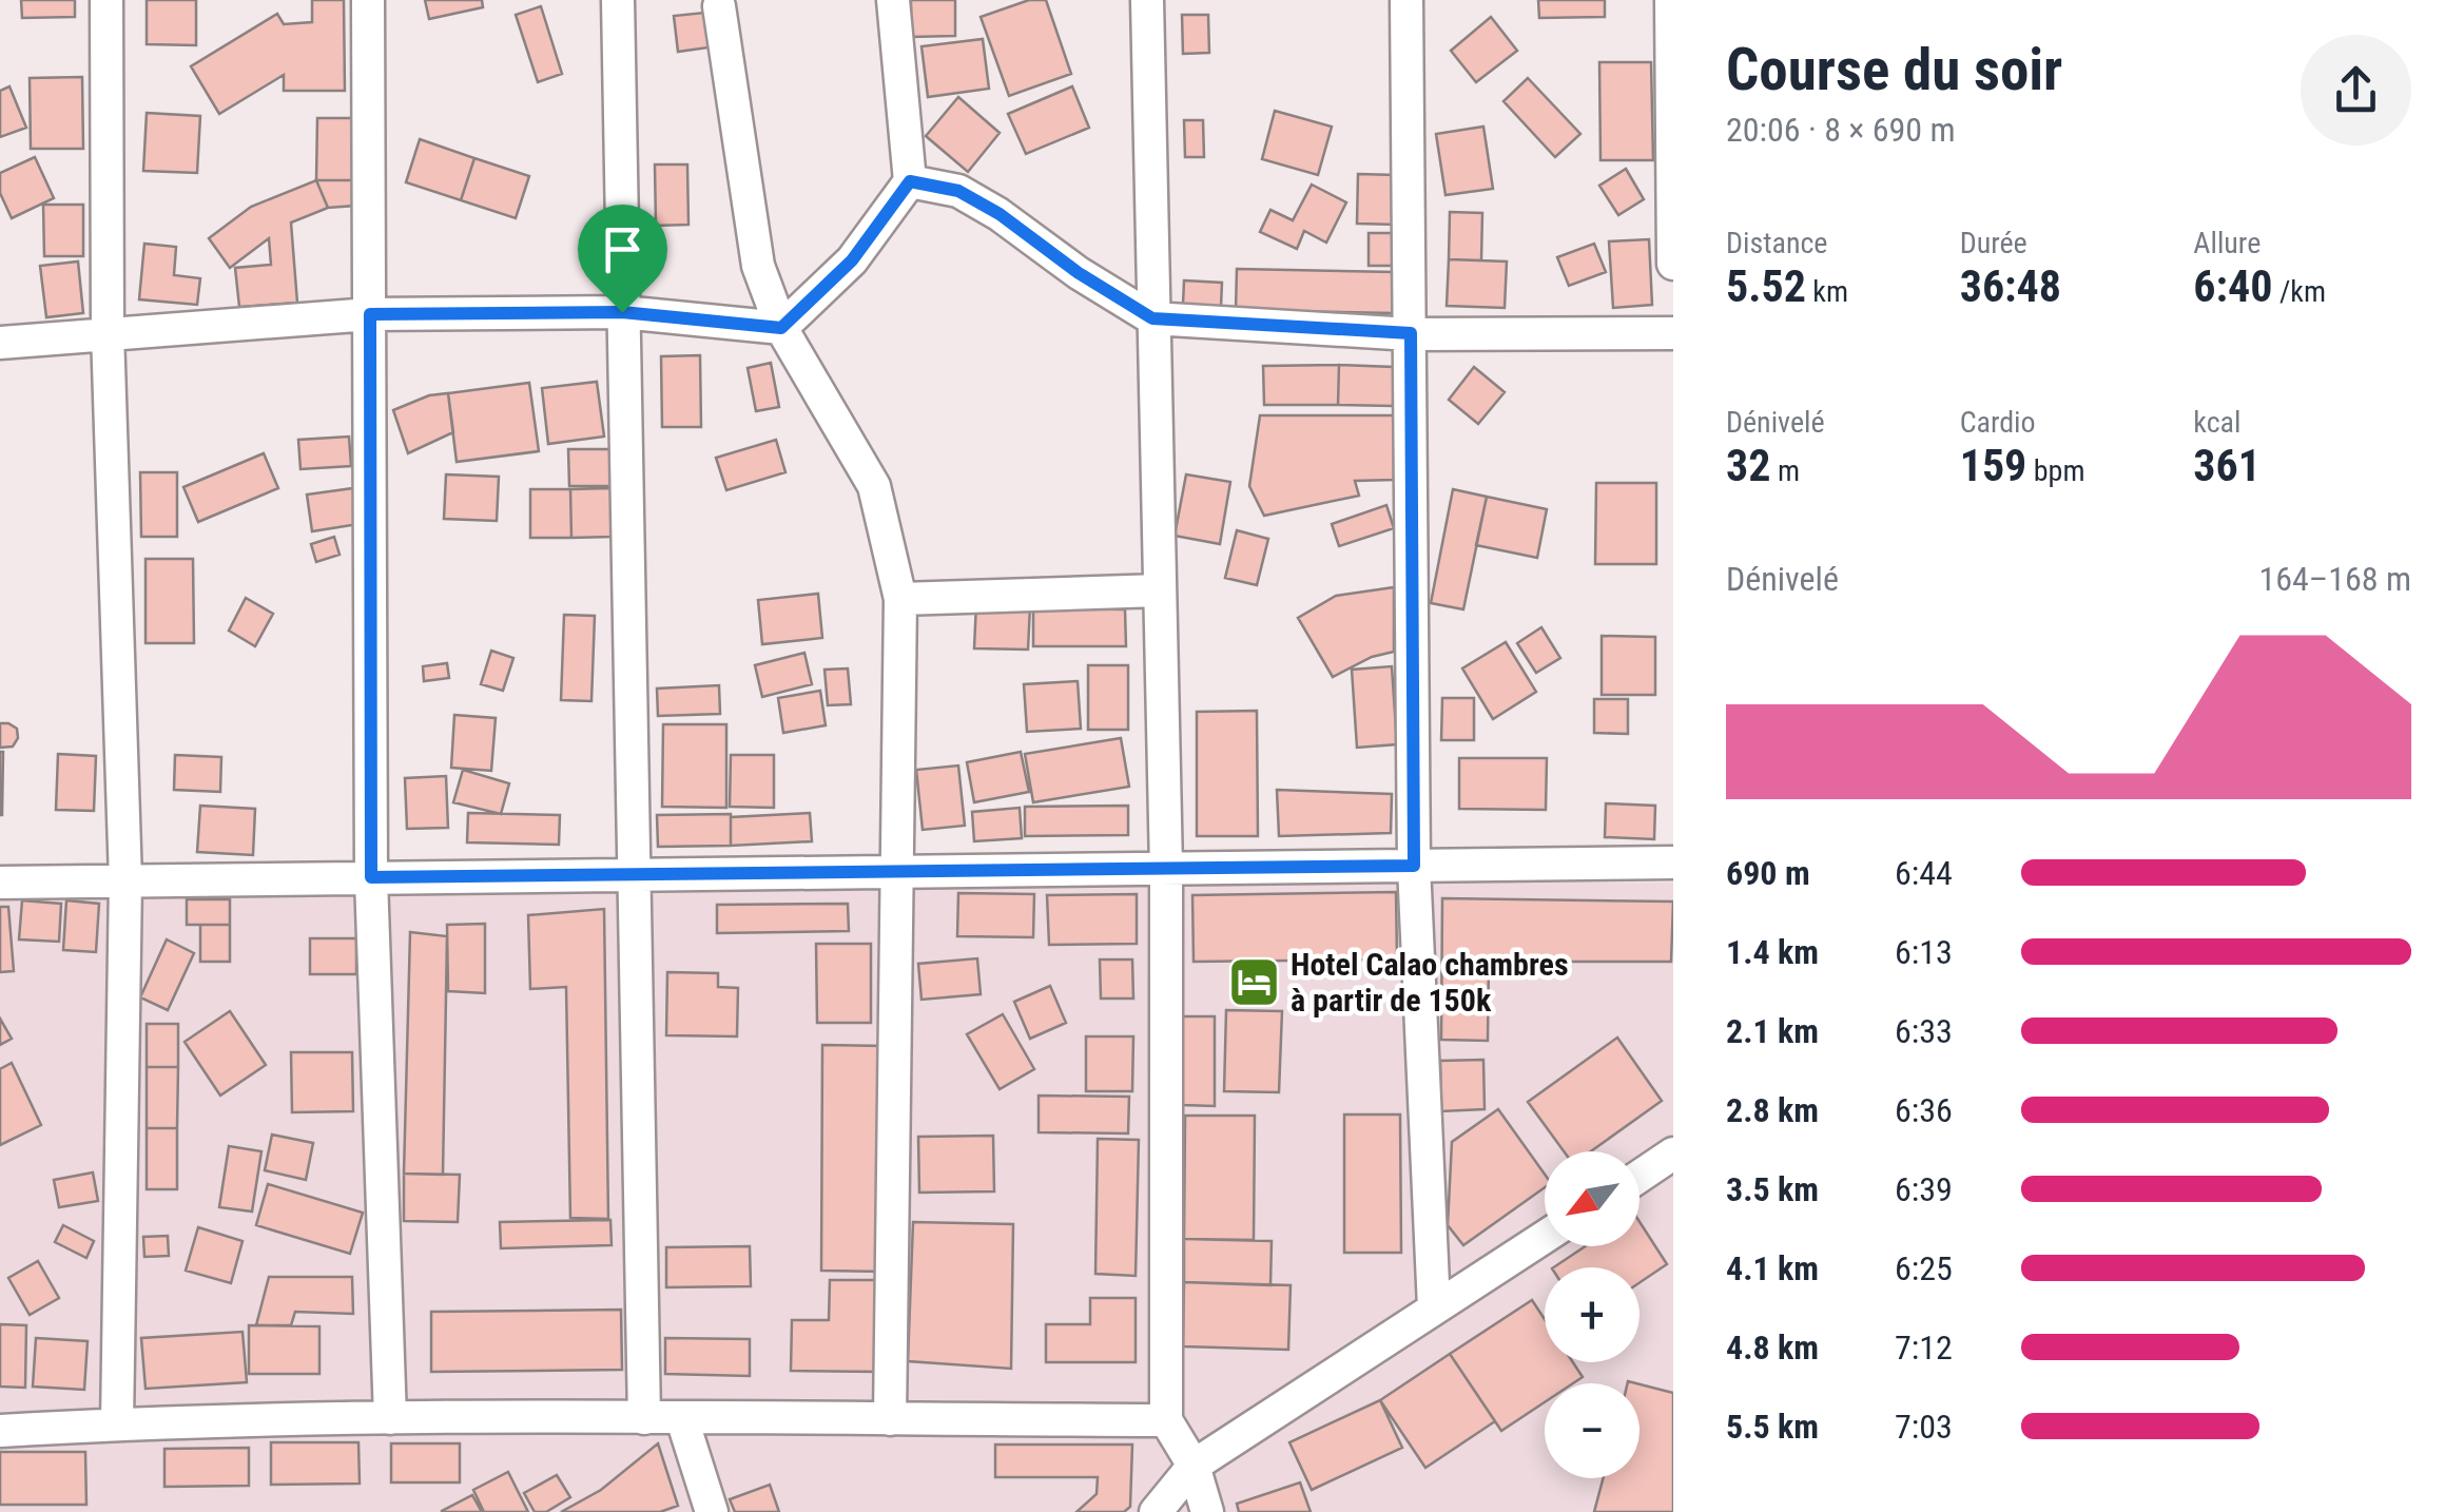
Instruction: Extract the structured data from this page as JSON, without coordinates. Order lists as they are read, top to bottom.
{
  "places": {
    "hotel": ["Hotel Calao chambres à partir de 150k"]
  },
  "north": "bottom left",
  "page": {
    "heading": ["Course du soir", "20:06 · 8 × 690 m"],
    "stats": [
      ["Distance", "5.52 km"],
      ["Durée", "36:48"],
      ["Allure", "6:40 /km"],
      ["Dénivelé", "32 m"],
      ["Cardio", "159 bpm"],
      ["kcal", "361"]
    ],
    "chart": ["Dénivelé", "164–168 m"],
    "list": [
      {
        "name": "690 m",
        "note": "6:44"
      },
      {
        "name": "1.4 km",
        "note": "6:13"
      },
      {
        "name": "2.1 km",
        "note": "6:33"
      },
      {
        "name": "2.8 km",
        "note": "6:36"
      },
      {
        "name": "3.5 km",
        "note": "6:39"
      },
      {
        "name": "4.1 km",
        "note": "6:25"
      },
      {
        "name": "4.8 km",
        "note": "7:12"
      },
      {
        "name": "5.5 km",
        "note": "7:03"
      }
    ],
    "map_buttons": ["+", "−"]
  }
}
